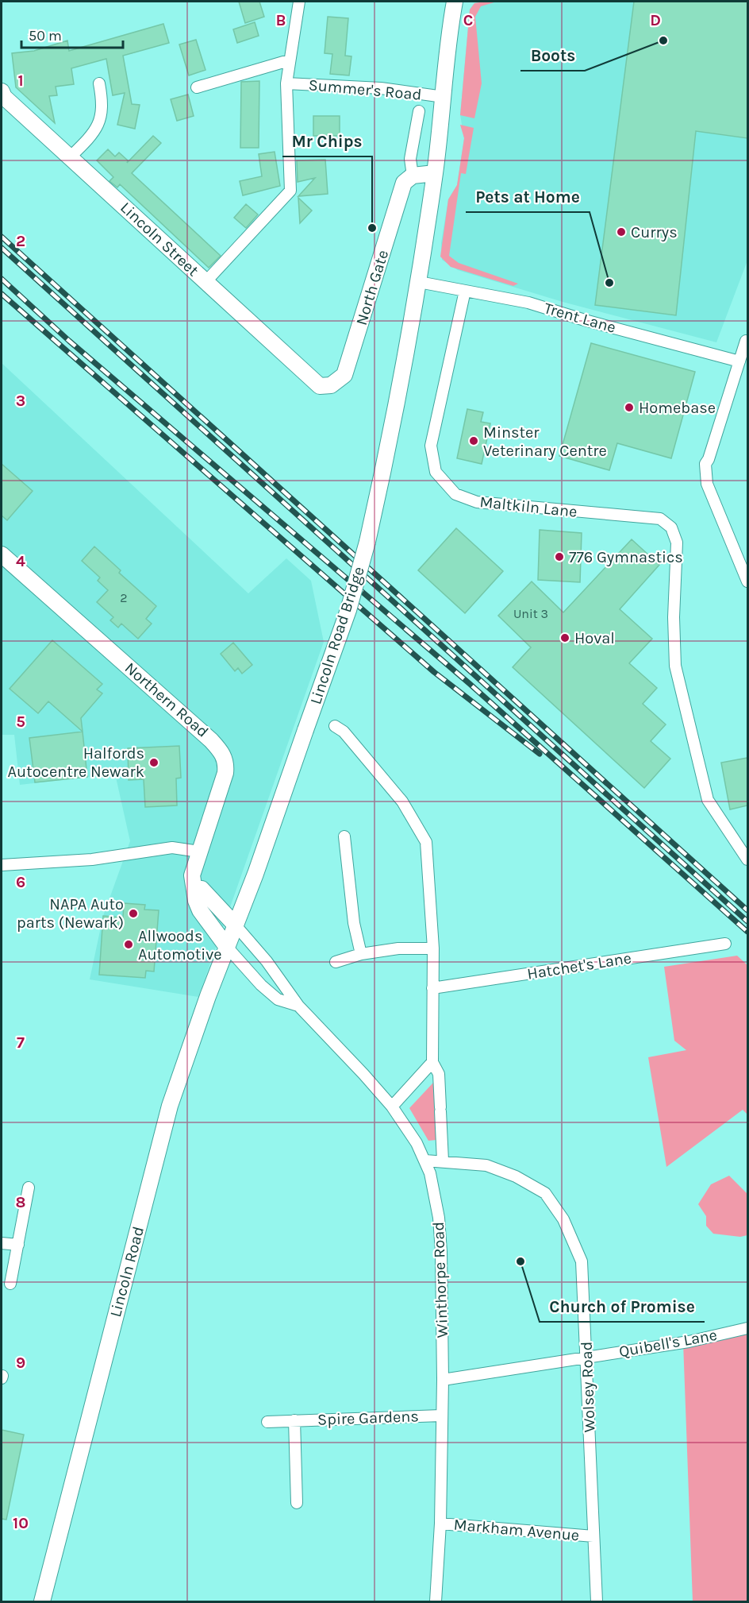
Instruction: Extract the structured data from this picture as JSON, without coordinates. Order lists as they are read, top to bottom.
{
  "streets": {
    "main road": [
      "Lincoln Street",
      "North Gate",
      "Lincoln Road Bridge",
      "Northern Road",
      "Lincoln Road"
    ],
    "street": [
      "Summer's Road",
      "Trent Lane",
      "Maltkiln Lane",
      "Hatchet's Lane",
      "Winthorpe Road",
      "Quibell's Lane",
      "Wolsey Road",
      "Spire Gardens",
      "Markham Avenue"
    ]
  },
  "crossings": [
    ["Lincoln Street", "North Gate"],
    ["Trent Lane", "Maltkiln Lane"],
    ["Trent Lane", "Lincoln Road Bridge"],
    ["Lincoln Road Bridge", "Lincoln Road"],
    ["Lincoln Road Bridge", "Winthorpe Road"],
    ["Northern Road", "Lincoln Road"],
    ["Northern Road", "Winthorpe Road"],
    ["Lincoln Road", "Winthorpe Road"],
    ["Winthorpe Road", "Quibell's Lane"],
    ["Winthorpe Road", "Wolsey Road"],
    ["Winthorpe Road", "Spire Gardens"],
    ["Winthorpe Road", "Markham Avenue"],
    ["Quibell's Lane", "Wolsey Road"],
    ["Wolsey Road", "Markham Avenue"]
  ],
  "places": [
    "Boots",
    "Mr Chips",
    "Currys",
    "Pets at Home",
    "Homebase",
    "Minster Veterinary Centre",
    "776 Gymnastics",
    "Hoval",
    "Halfords Autocentre Newark",
    "NAPA Auto parts (Newark)",
    "Allwoods Automotive",
    "Church of Promise"
  ],
  "house_numbers": ["2", "Unit 3"],
  "scale_bar": "50 m",
  "grid": {
    "columns": ["B", "C", "D"],
    "rows": [
      "1",
      "2",
      "3",
      "4",
      "5",
      "6",
      "7",
      "8",
      "9",
      "10"
    ]
  }
}
